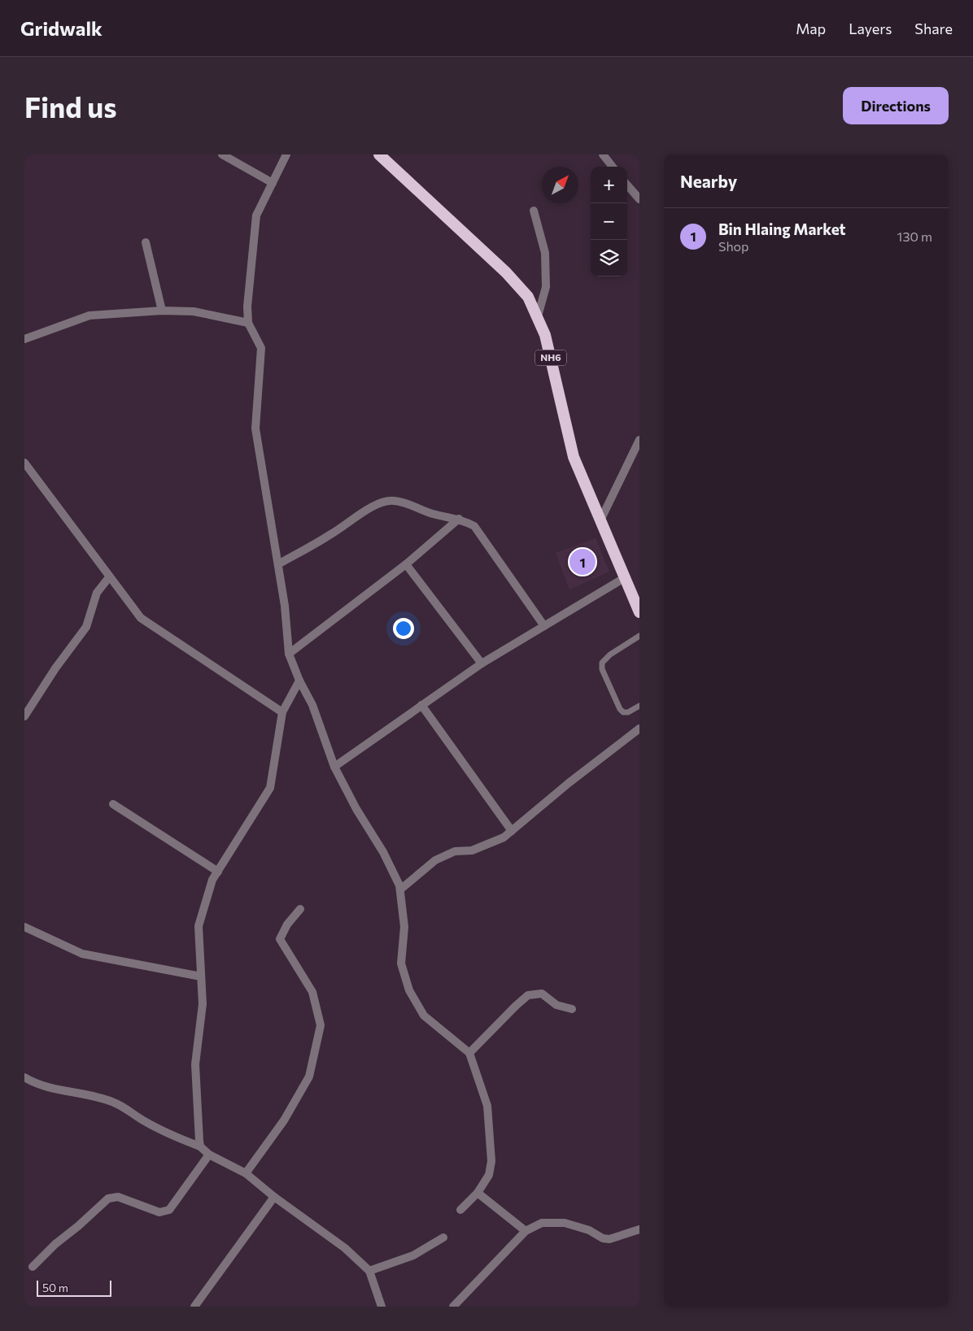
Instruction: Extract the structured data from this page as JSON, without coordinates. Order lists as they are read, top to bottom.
{
  "streets": {
    "highway": ["NH6"]
  },
  "scale_bar": "50 m",
  "north": "top right",
  "page": {
    "header": "Gridwalk",
    "nav": ["Map", "Layers", "Share"],
    "buttons": "Directions",
    "title": "Find us",
    "heading": "Nearby",
    "map_buttons": ["+", "−"],
    "list": [
      {
        "mark": "1",
        "name": "Bin Hlaing Market",
        "note": "Shop",
        "value": "130 m"
      }
    ],
    "pins": "1",
    "scale": "50 m"
  }
}
